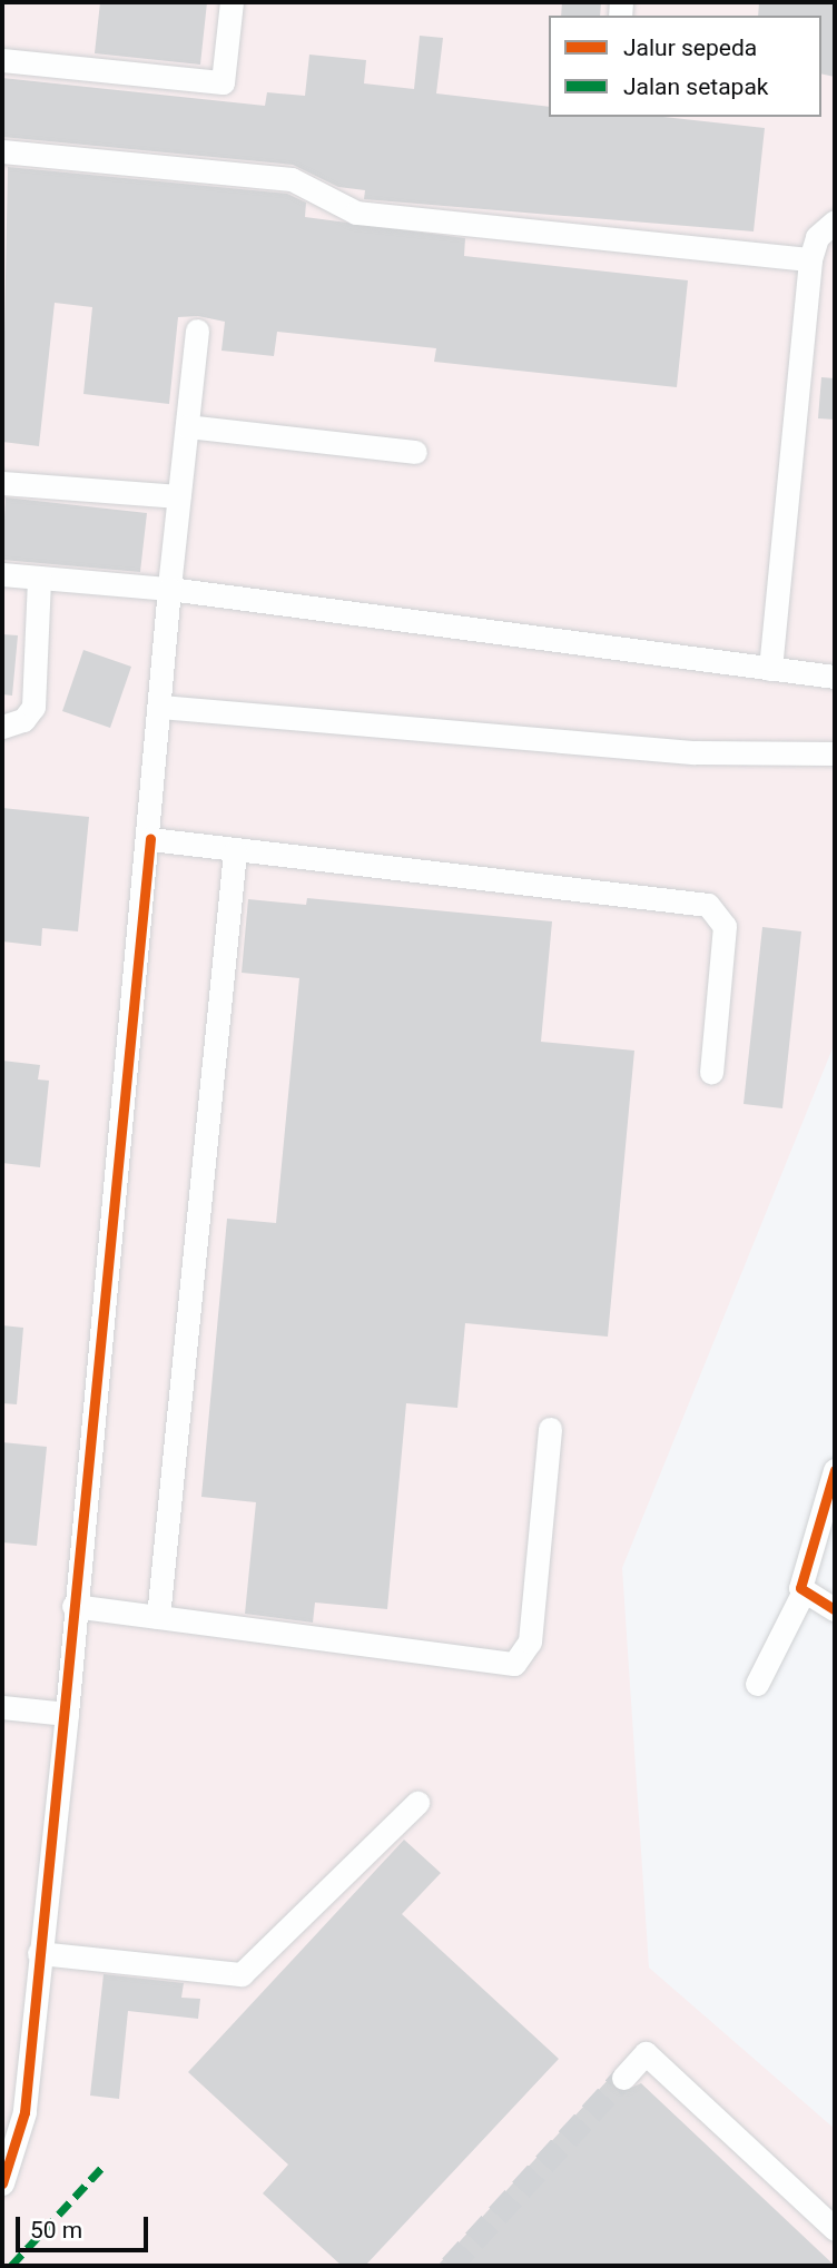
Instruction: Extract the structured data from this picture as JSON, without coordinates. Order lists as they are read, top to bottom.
{
  "legend": ["Jalur sepeda", "Jalan setapak"],
  "scale_bar": "50 m"
}
